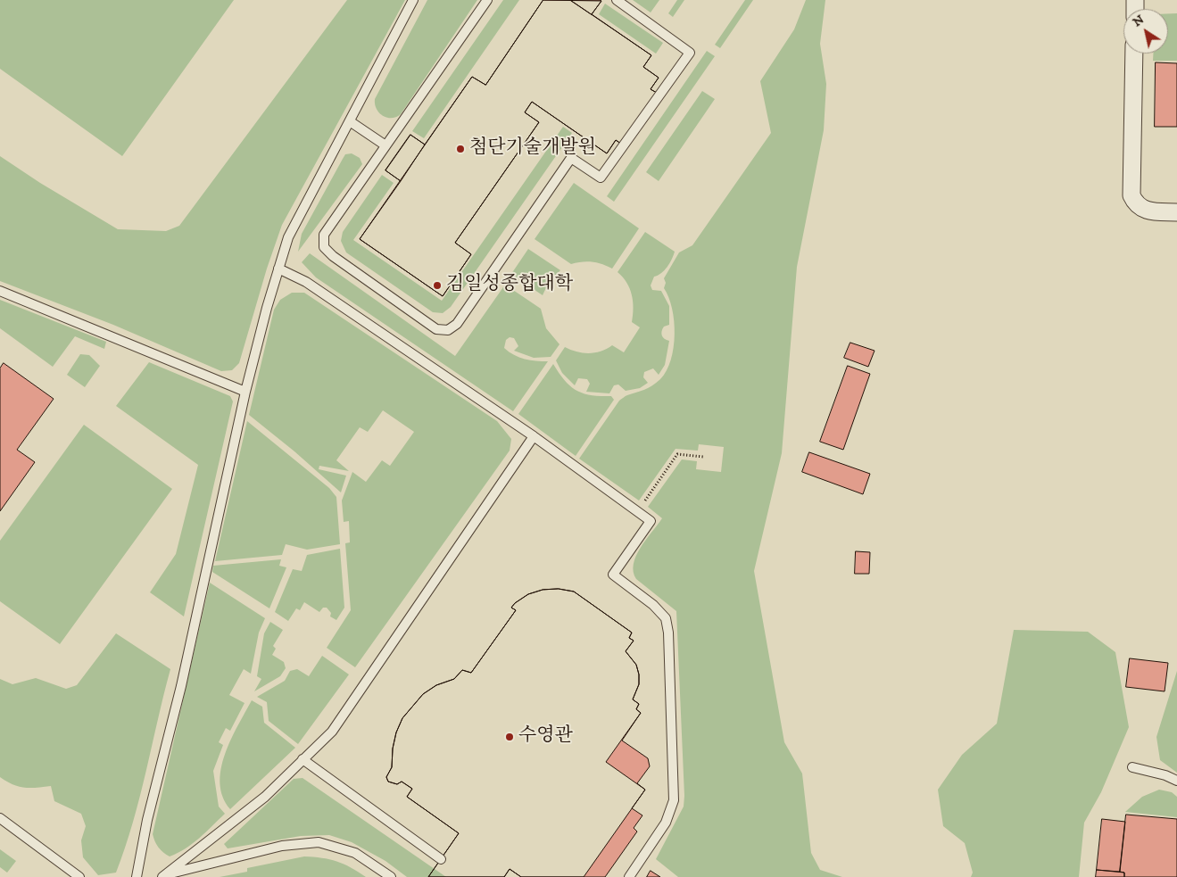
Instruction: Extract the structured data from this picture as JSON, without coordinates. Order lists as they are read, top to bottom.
{
  "places": ["첨단기술개발원", "김일성종합대학", "수영관"],
  "north": "top left"
}
